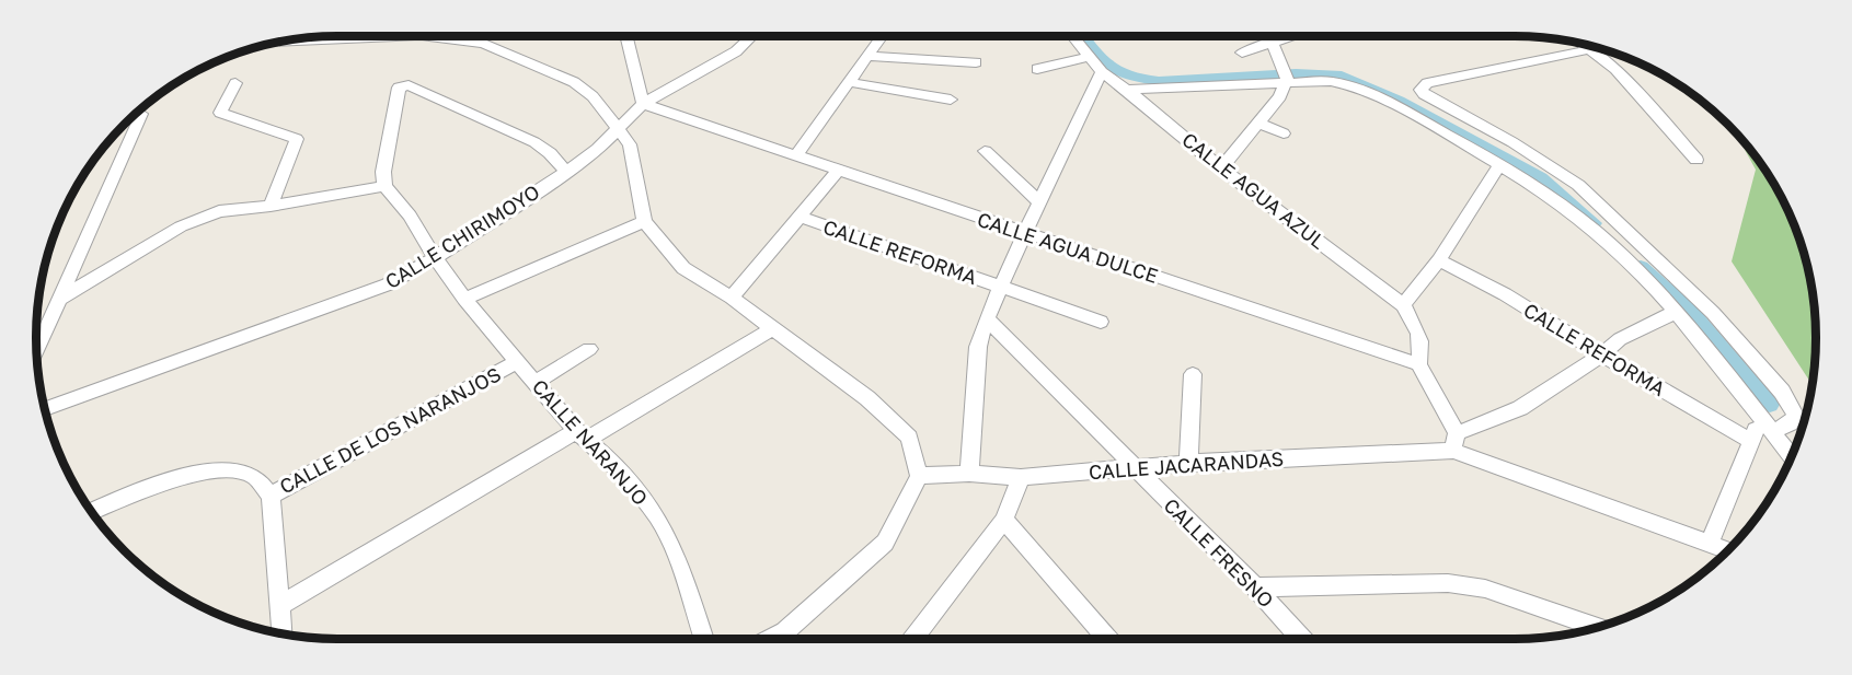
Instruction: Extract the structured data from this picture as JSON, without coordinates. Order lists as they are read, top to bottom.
{
  "streets": {
    "street": [
      "CALLE AGUA AZUL",
      "CALLE CHIRIMOYO",
      "CALLE AGUA DULCE",
      "CALLE REFORMA",
      "CALLE DE LOS NARANJOS",
      "CALLE NARANJO",
      "CALLE JACARANDAS",
      "CALLE FRESNO"
    ]
  },
  "crossings": [
    ["CALLE AGUA AZUL", "CALLE AGUA DULCE"],
    ["CALLE CHIRIMOYO", "CALLE AGUA DULCE"],
    ["CALLE CHIRIMOYO", "CALLE NARANJO"],
    ["CALLE REFORMA", "CALLE JACARANDAS"],
    ["CALLE DE LOS NARANJOS", "CALLE NARANJO"],
    ["CALLE JACARANDAS", "CALLE FRESNO"]
  ]
}
